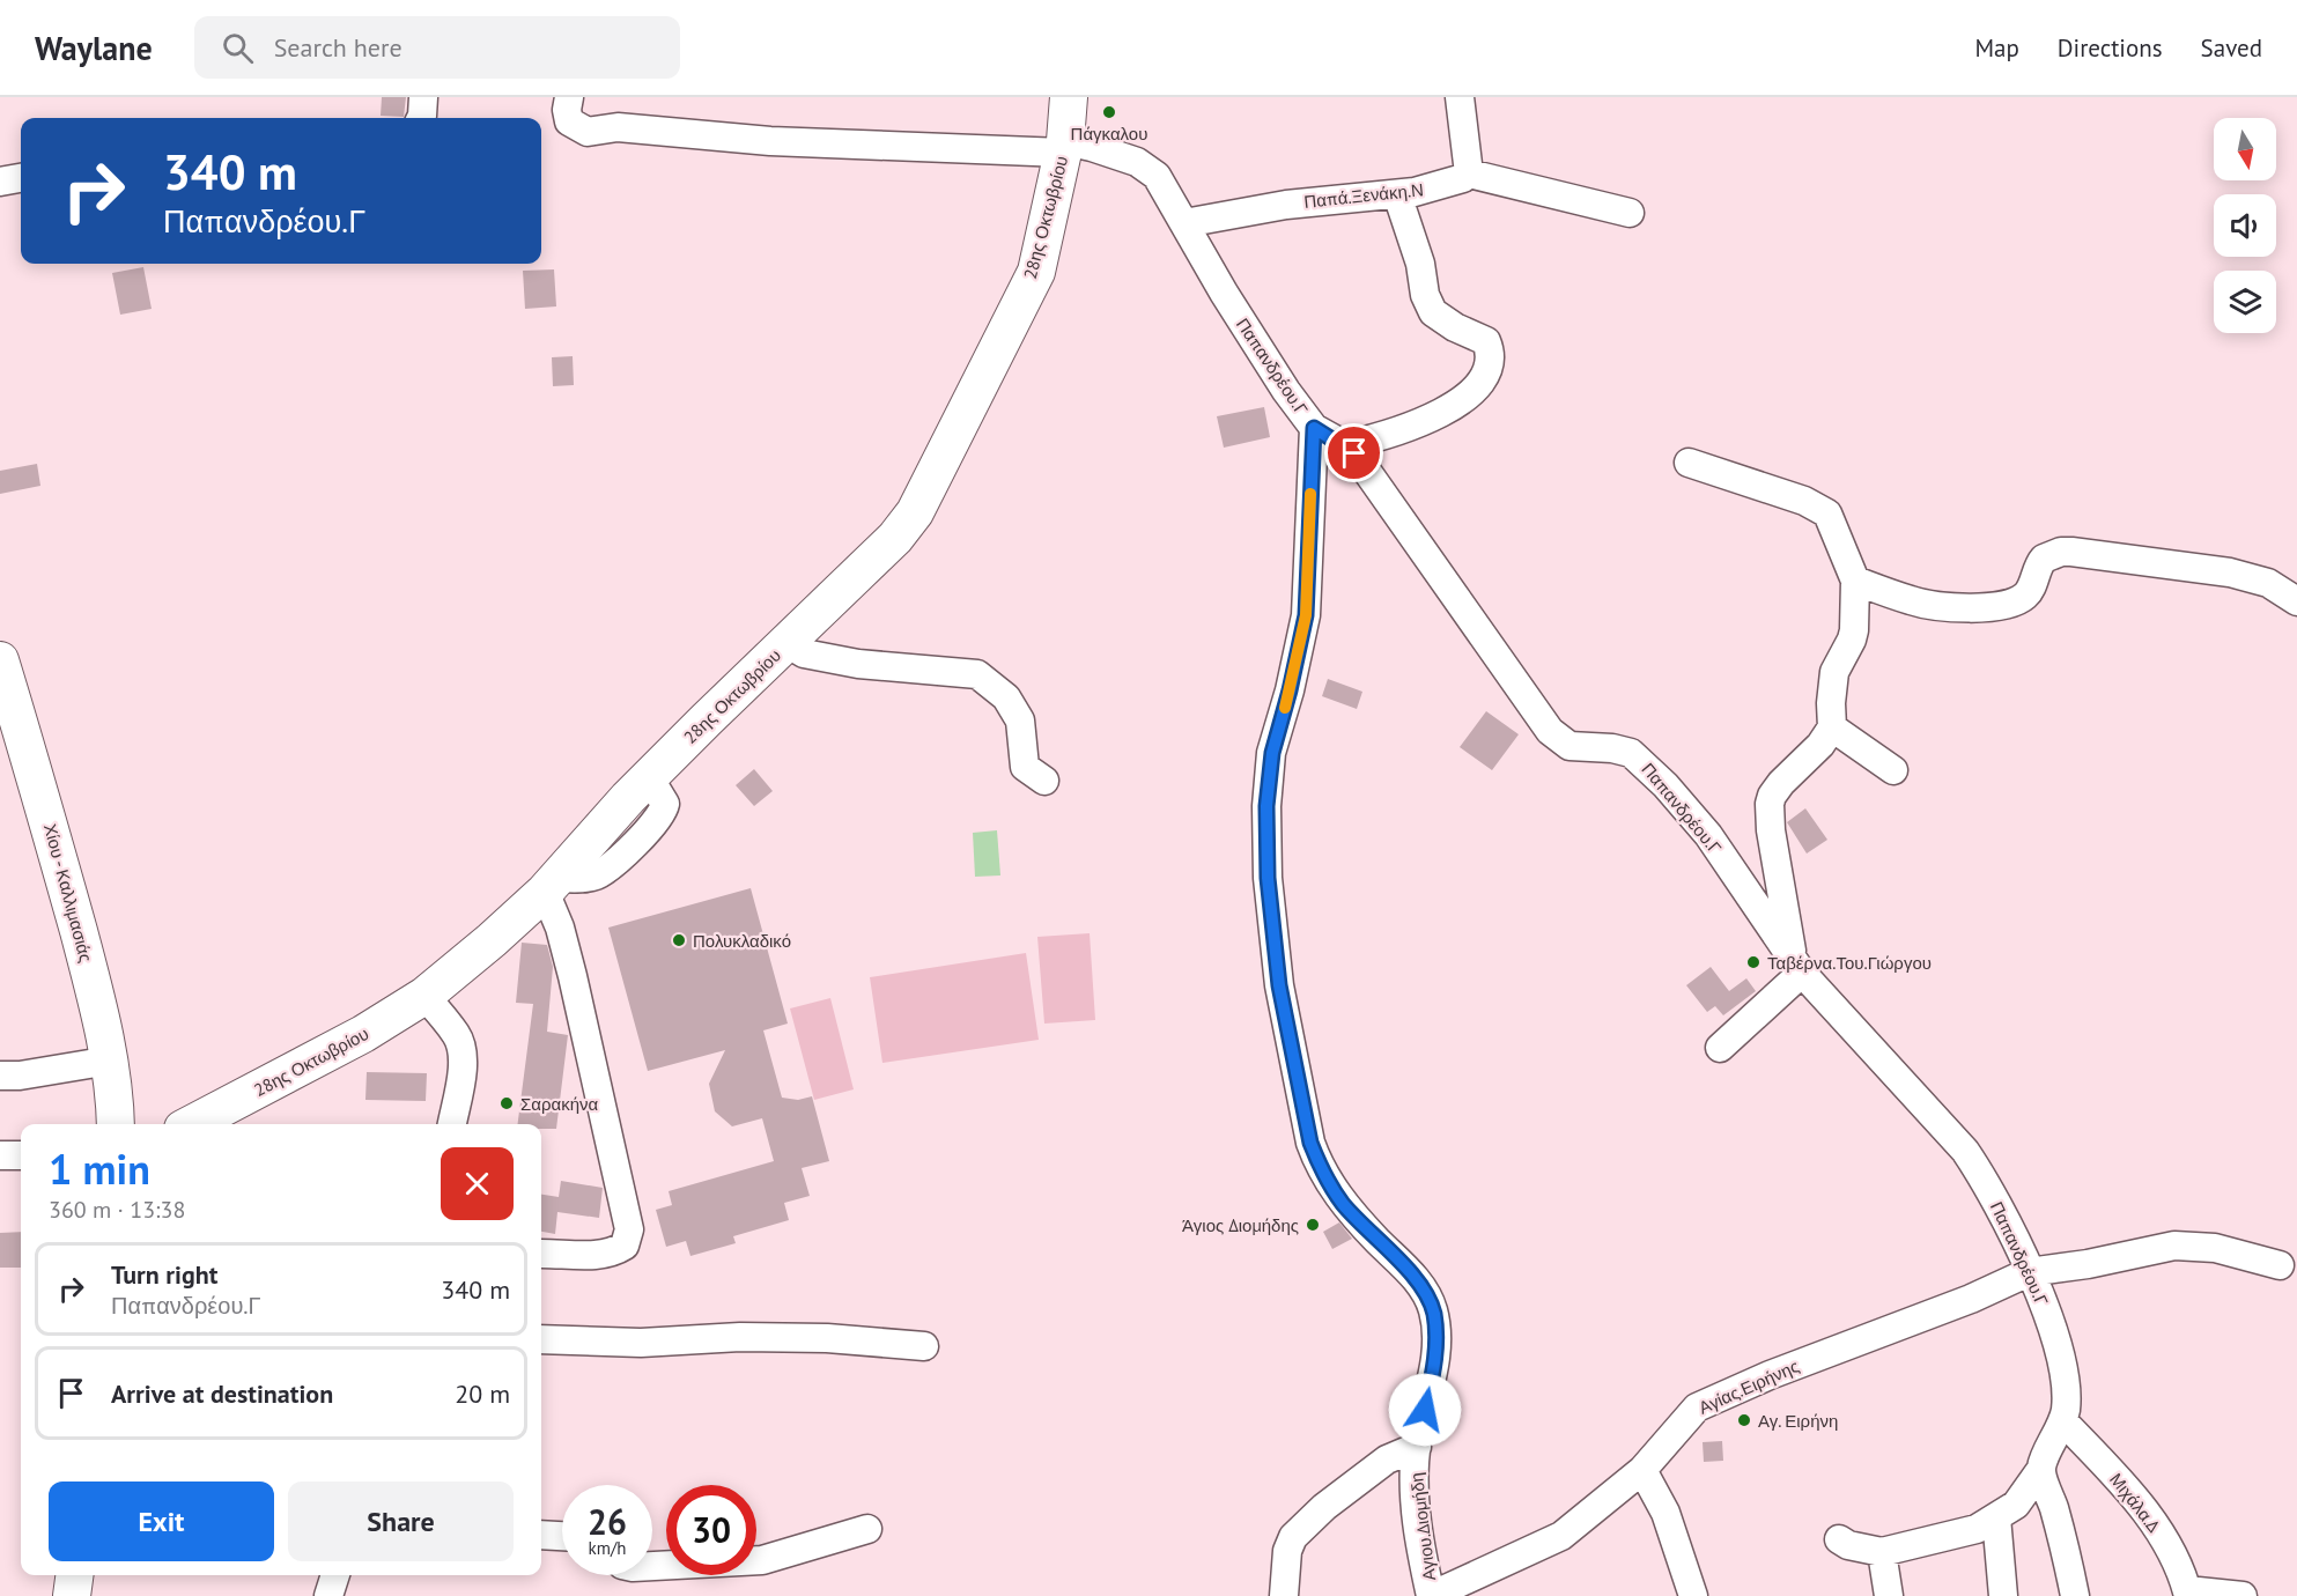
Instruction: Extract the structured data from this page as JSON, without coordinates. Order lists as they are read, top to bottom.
{
  "streets": {
    "main road": ["28ης Οκτωβρίου", "Χίου - Καλλιμασιάς"],
    "street": [
      "Παπά.Ξενάκη.Ν",
      "Παπανδρέου.Γ",
      "Αγίας.Ειρήνης",
      "Μιχάλα.Δ",
      "Αγιου.Διομήδη"
    ]
  },
  "crossings": [
    ["Παπά.Ξενάκη.Ν", "Παπανδρέου.Γ"],
    ["28ης Οκτωβρίου", "Παπανδρέου.Γ"],
    ["Παπανδρέου.Γ", "Αγίας.Ειρήνης"],
    ["Παπανδρέου.Γ", "Μιχάλα.Δ"],
    ["Παπανδρέου.Γ", "Αγιου.Διομήδη"],
    ["Αγίας.Ειρήνης", "Αγιου.Διομήδη"]
  ],
  "places": [
    "Πάγκαλου",
    "Πολυκλαδικό",
    "Ταβέρνα.Του.Γιώργου",
    "Σαρακήνα",
    "Άγιος Διομήδης",
    "Αγ. Ειρήνη"
  ],
  "north": "bottom",
  "page": {
    "header": "Waylane",
    "search": "Search here",
    "nav": ["Map", "Directions", "Saved"],
    "turn": ["340 m", "Παπανδρέου.Γ"],
    "heading": ["1 min", "360 m · 13:38"],
    "list": [
      {
        "name": "Turn right",
        "note": "Παπανδρέου.Γ",
        "value": "340 m"
      },
      {
        "name": "Arrive at destination",
        "value": "20 m"
      }
    ],
    "buttons": ["Exit", "Share"],
    "speed": "26 km/h",
    "limit": "30"
  }
}
